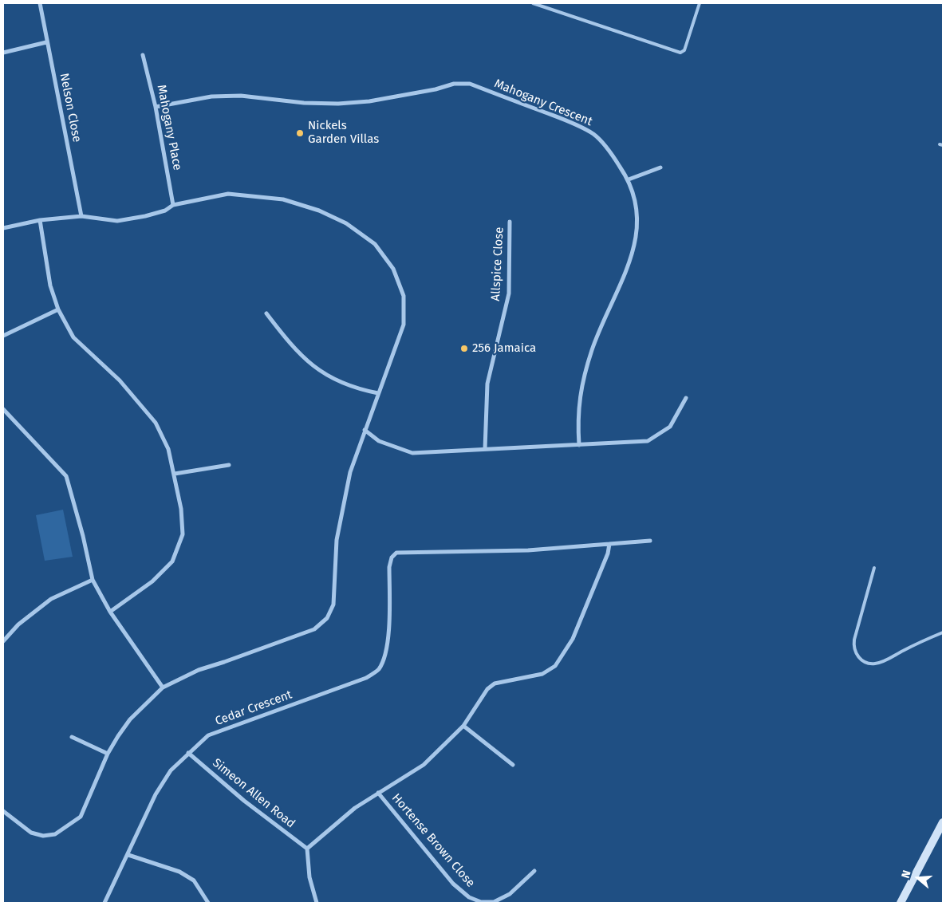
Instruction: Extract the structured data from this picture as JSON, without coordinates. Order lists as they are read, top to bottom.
{
  "streets": {
    "street": [
      "Mahogany Crescent",
      "Nelson Close",
      "Mahogany Place",
      "Allspice Close",
      "Cedar Crescent",
      "Simeon Allen Road",
      "Hortense Brown Close"
    ]
  },
  "crossings": [
    ["Mahogany Crescent", "Mahogany Place"],
    ["Cedar Crescent", "Simeon Allen Road"]
  ],
  "places": ["Nickels Garden Villas", "256 Jamaica"],
  "north": "left"
}
